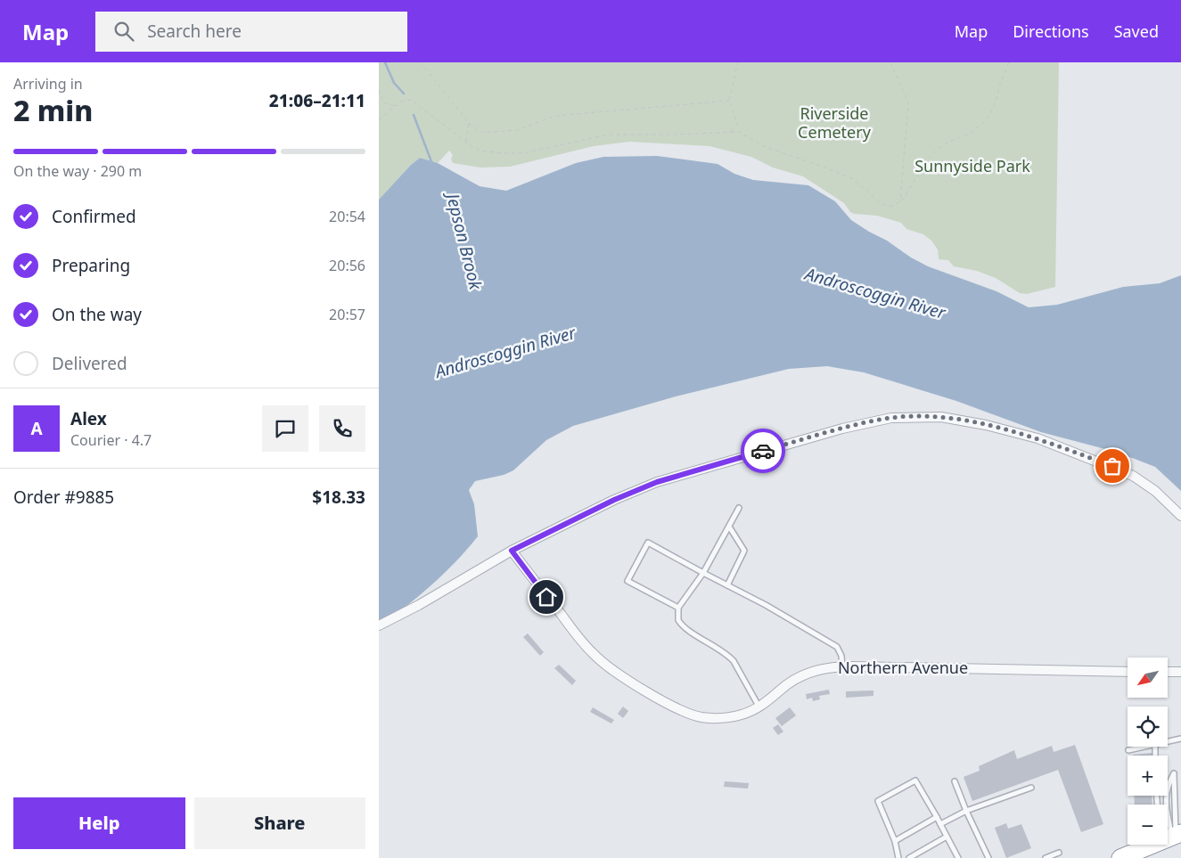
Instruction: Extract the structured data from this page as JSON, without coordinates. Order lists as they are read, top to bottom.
{
  "streets": {
    "street": ["Northern Avenue"]
  },
  "water": ["Jepson Brook", "Androscoggin River"],
  "parks": ["Riverside Cemetery", "Sunnyside Park"],
  "north": "bottom left",
  "page": {
    "header": "Map",
    "search": "Search here",
    "nav": ["Map", "Directions", "Saved"],
    "heading": ["2 min", "Arriving in", "21:06–21:11"],
    "panel": [
      "Alex",
      "Courier · 4.7",
      "Order #9885",
      "$18.33"
    ],
    "bar": "On the way · 290 m",
    "list": [
      ["Confirmed", "20:54"],
      ["Preparing", "20:56"],
      ["On the way", "20:57"],
      "Delivered"
    ],
    "round": "A",
    "map_buttons": ["+", "−"],
    "buttons": ["Help", "Share"]
  }
}
